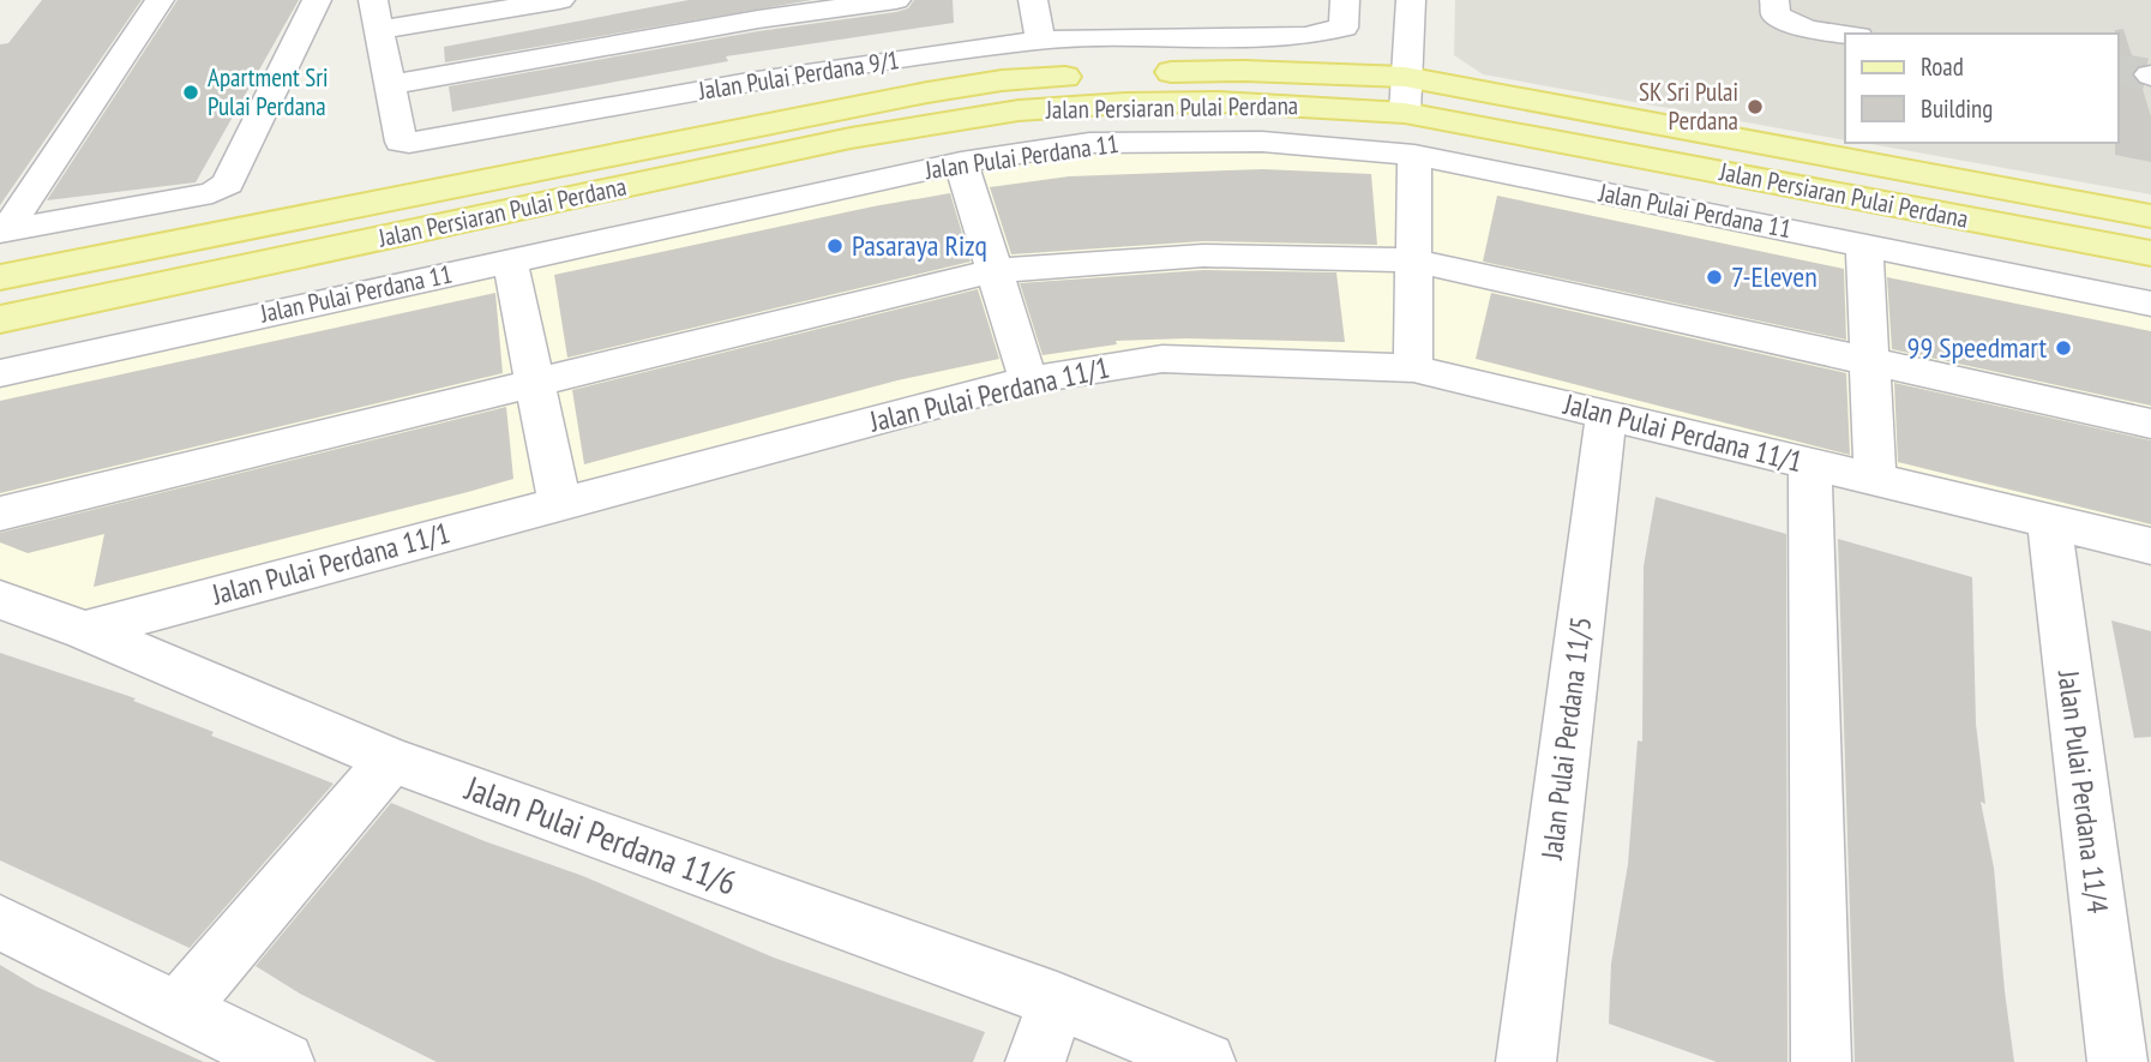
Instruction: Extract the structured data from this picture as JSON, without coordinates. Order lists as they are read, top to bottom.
{
  "streets": {
    "main road": ["Jalan Persiaran Pulai Perdana"],
    "street": [
      "Jalan Pulai Perdana 9/1",
      "Jalan Pulai Perdana 11",
      "Jalan Pulai Perdana 11/1",
      "Jalan Pulai Perdana 11/5",
      "Jalan Pulai Perdana 11/4",
      "Jalan Pulai Perdana 11/6"
    ]
  },
  "crossings": [
    ["Jalan Pulai Perdana 11/1", "Jalan Pulai Perdana 11/5"],
    ["Jalan Pulai Perdana 11/1", "Jalan Pulai Perdana 11/4"],
    ["Jalan Pulai Perdana 11/1", "Jalan Pulai Perdana 11/6"]
  ],
  "places": [
    "Apartment Sri Pulai Perdana",
    "SK Sri Pulai Perdana",
    "Pasaraya Rizq",
    "7-Eleven",
    "99 Speedmart"
  ],
  "legend": ["Road", "Building"]
}
